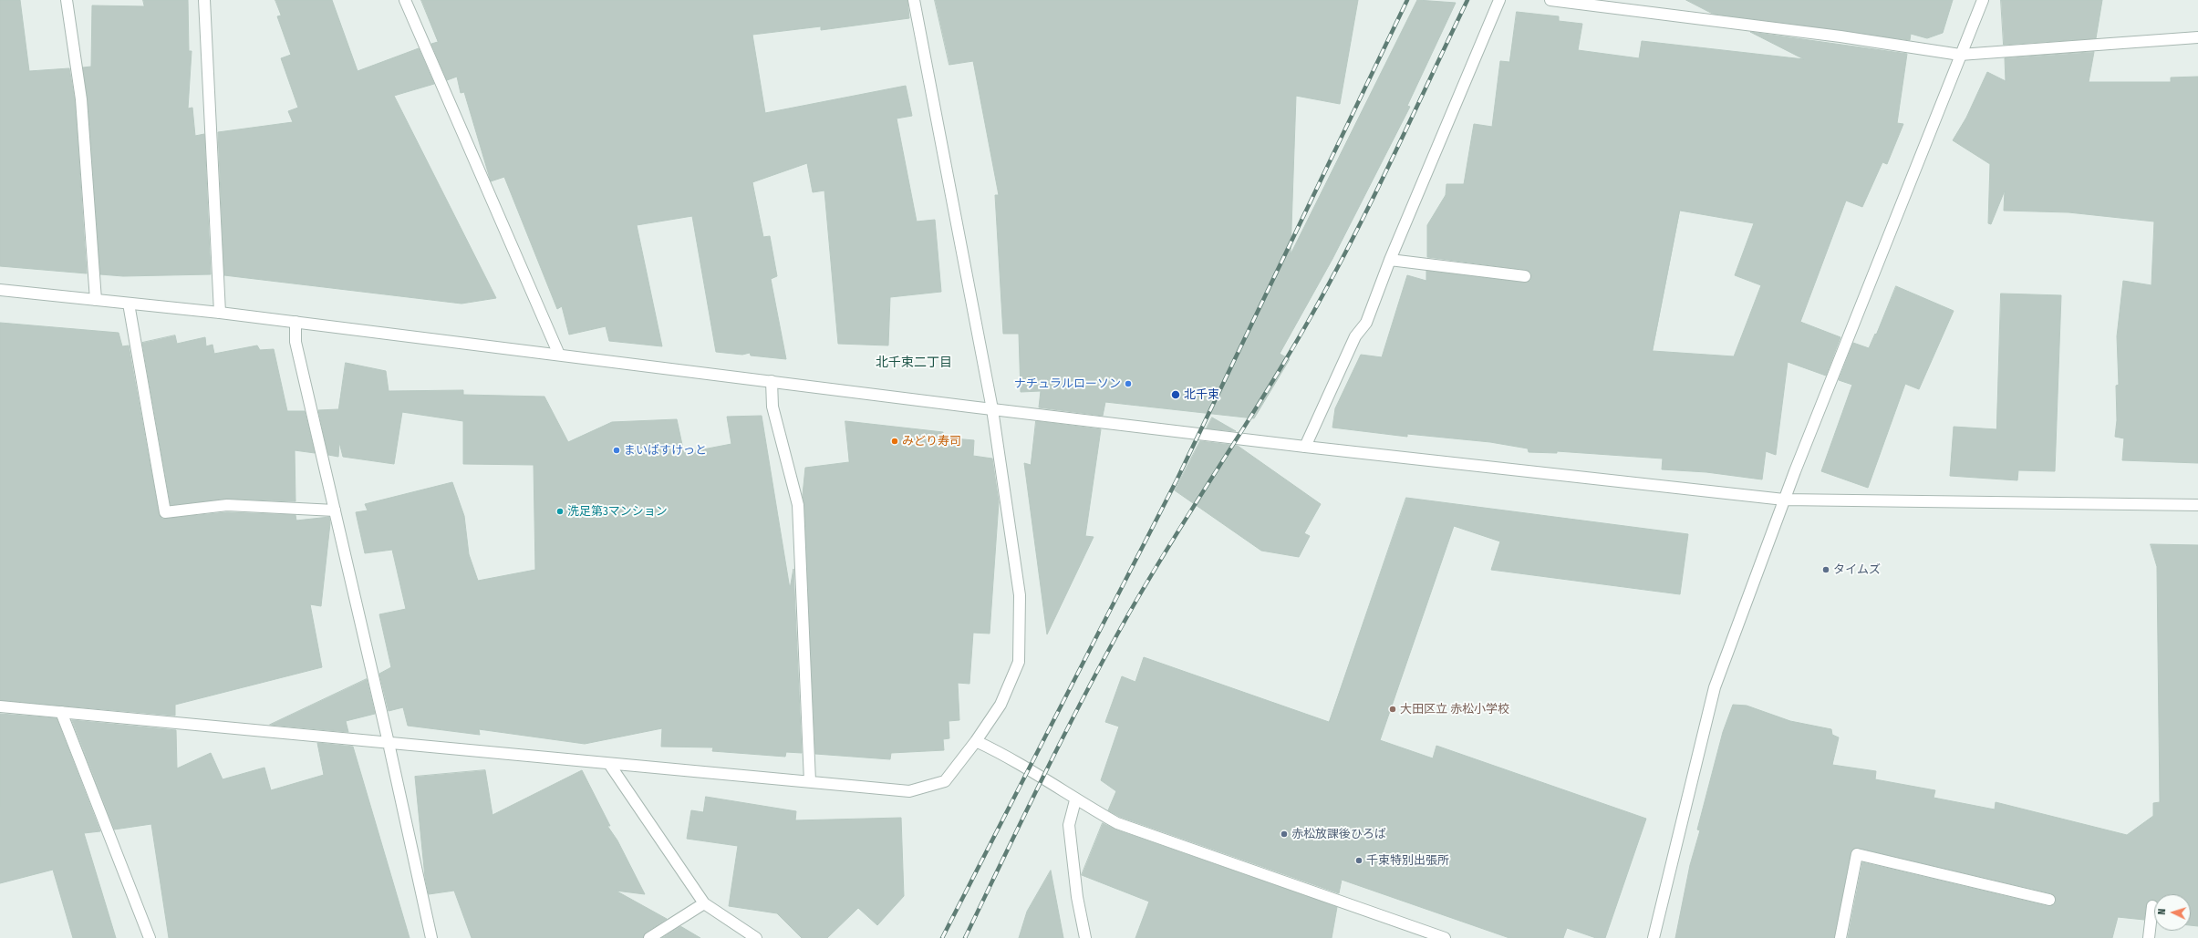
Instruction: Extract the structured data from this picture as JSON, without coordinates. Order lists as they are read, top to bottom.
{
  "districts": ["北千束二丁目"],
  "places": [
    "ナチュラルローソン",
    "北千束",
    "みどり寿司",
    "まいばすけっと",
    "洗足第3マンション",
    "タイムズ",
    "大田区立 赤松小学校",
    "赤松放課後ひろば",
    "千束特別出張所"
  ],
  "north": "left"
}
